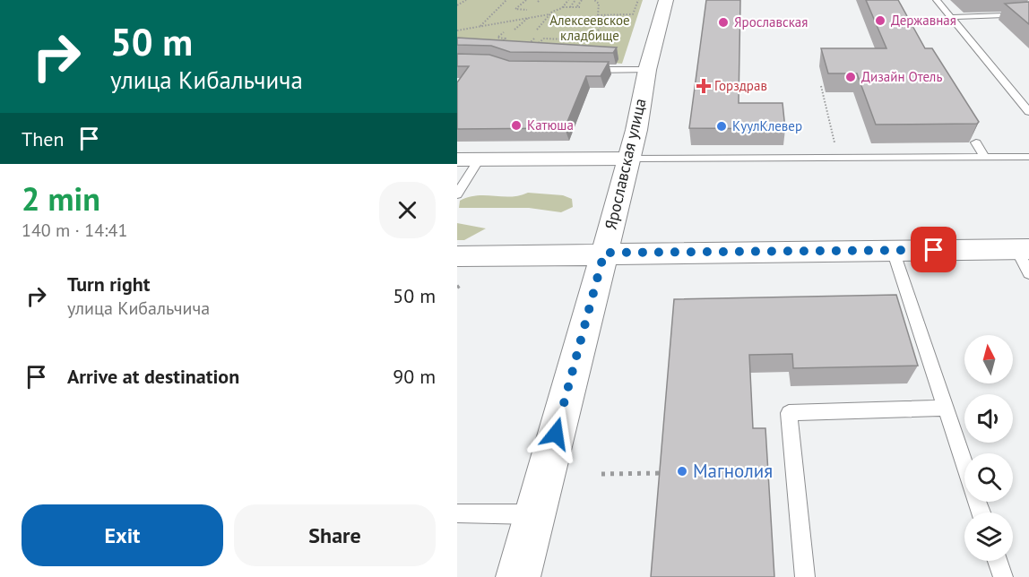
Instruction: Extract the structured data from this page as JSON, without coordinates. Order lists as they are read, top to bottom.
{
  "streets": {
    "street": ["Ярославская улица"]
  },
  "parks": ["Алексеевское кладбище"],
  "places": {
    "other": [
      "Державная",
      "Ярославская",
      "Дизайн Отель",
      "Катюша",
      "КуулКлевер",
      "Магнолия"
    ],
    "health": ["Горздрав"]
  },
  "north": "top",
  "page": {
    "turn": ["50 m", "улица Кибальчича"],
    "then": "Then",
    "heading": ["2 min", "140 m · 14:41"],
    "list": [
      {
        "name": "Turn right",
        "note": "улица Кибальчича",
        "value": "50 m"
      },
      {
        "name": "Arrive at destination",
        "value": "90 m"
      }
    ],
    "buttons": ["Exit", "Share"]
  }
}
